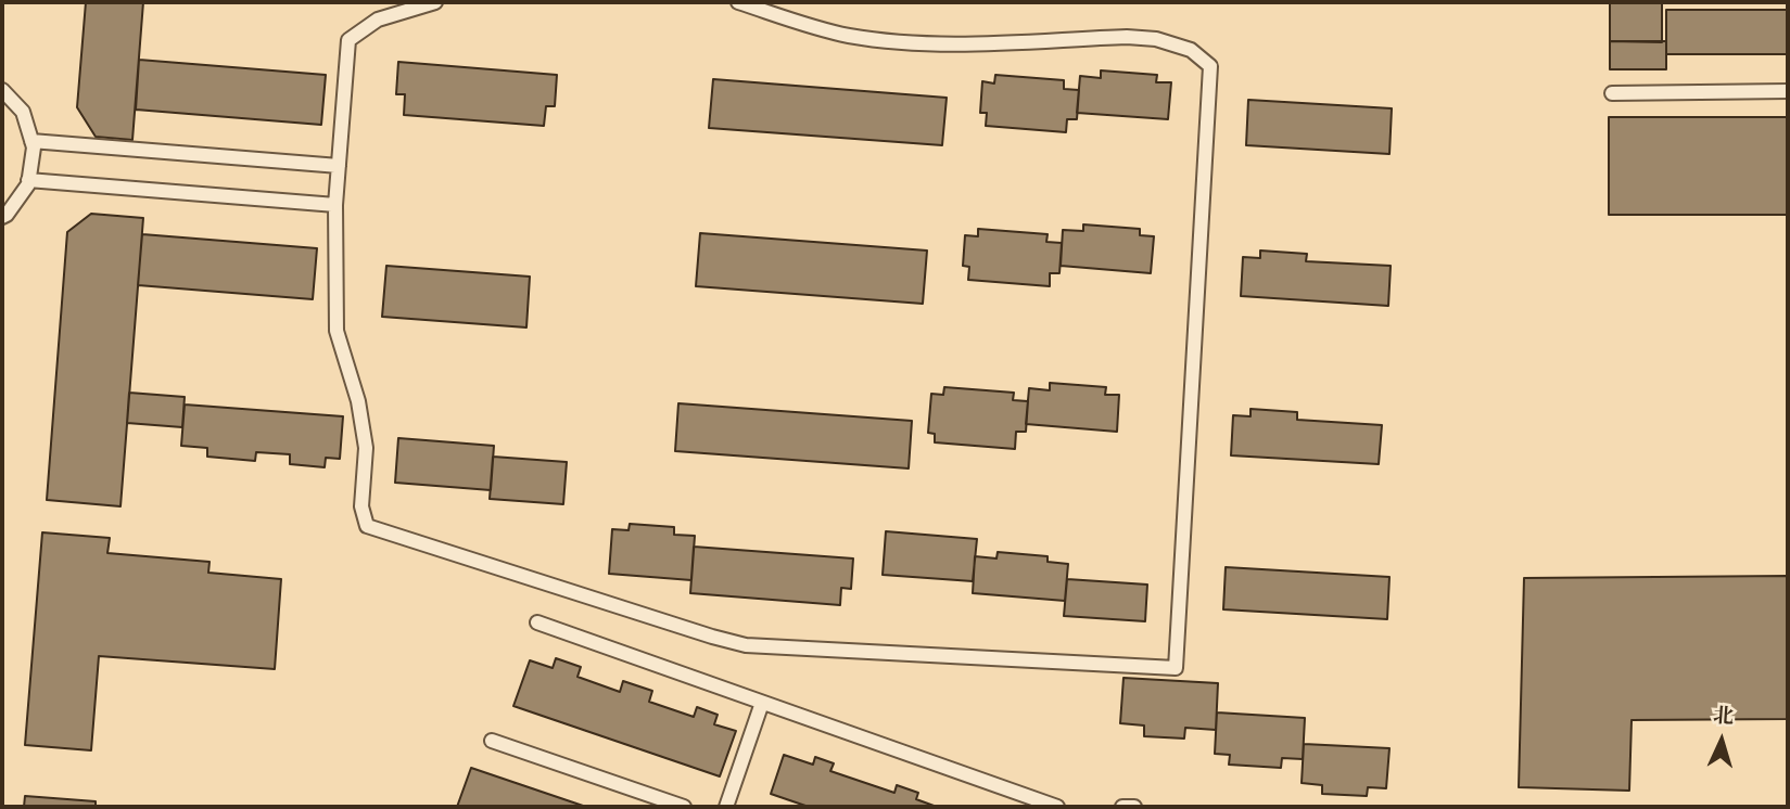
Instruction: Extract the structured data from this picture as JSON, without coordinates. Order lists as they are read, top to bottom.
{
  "north": "top"
}
